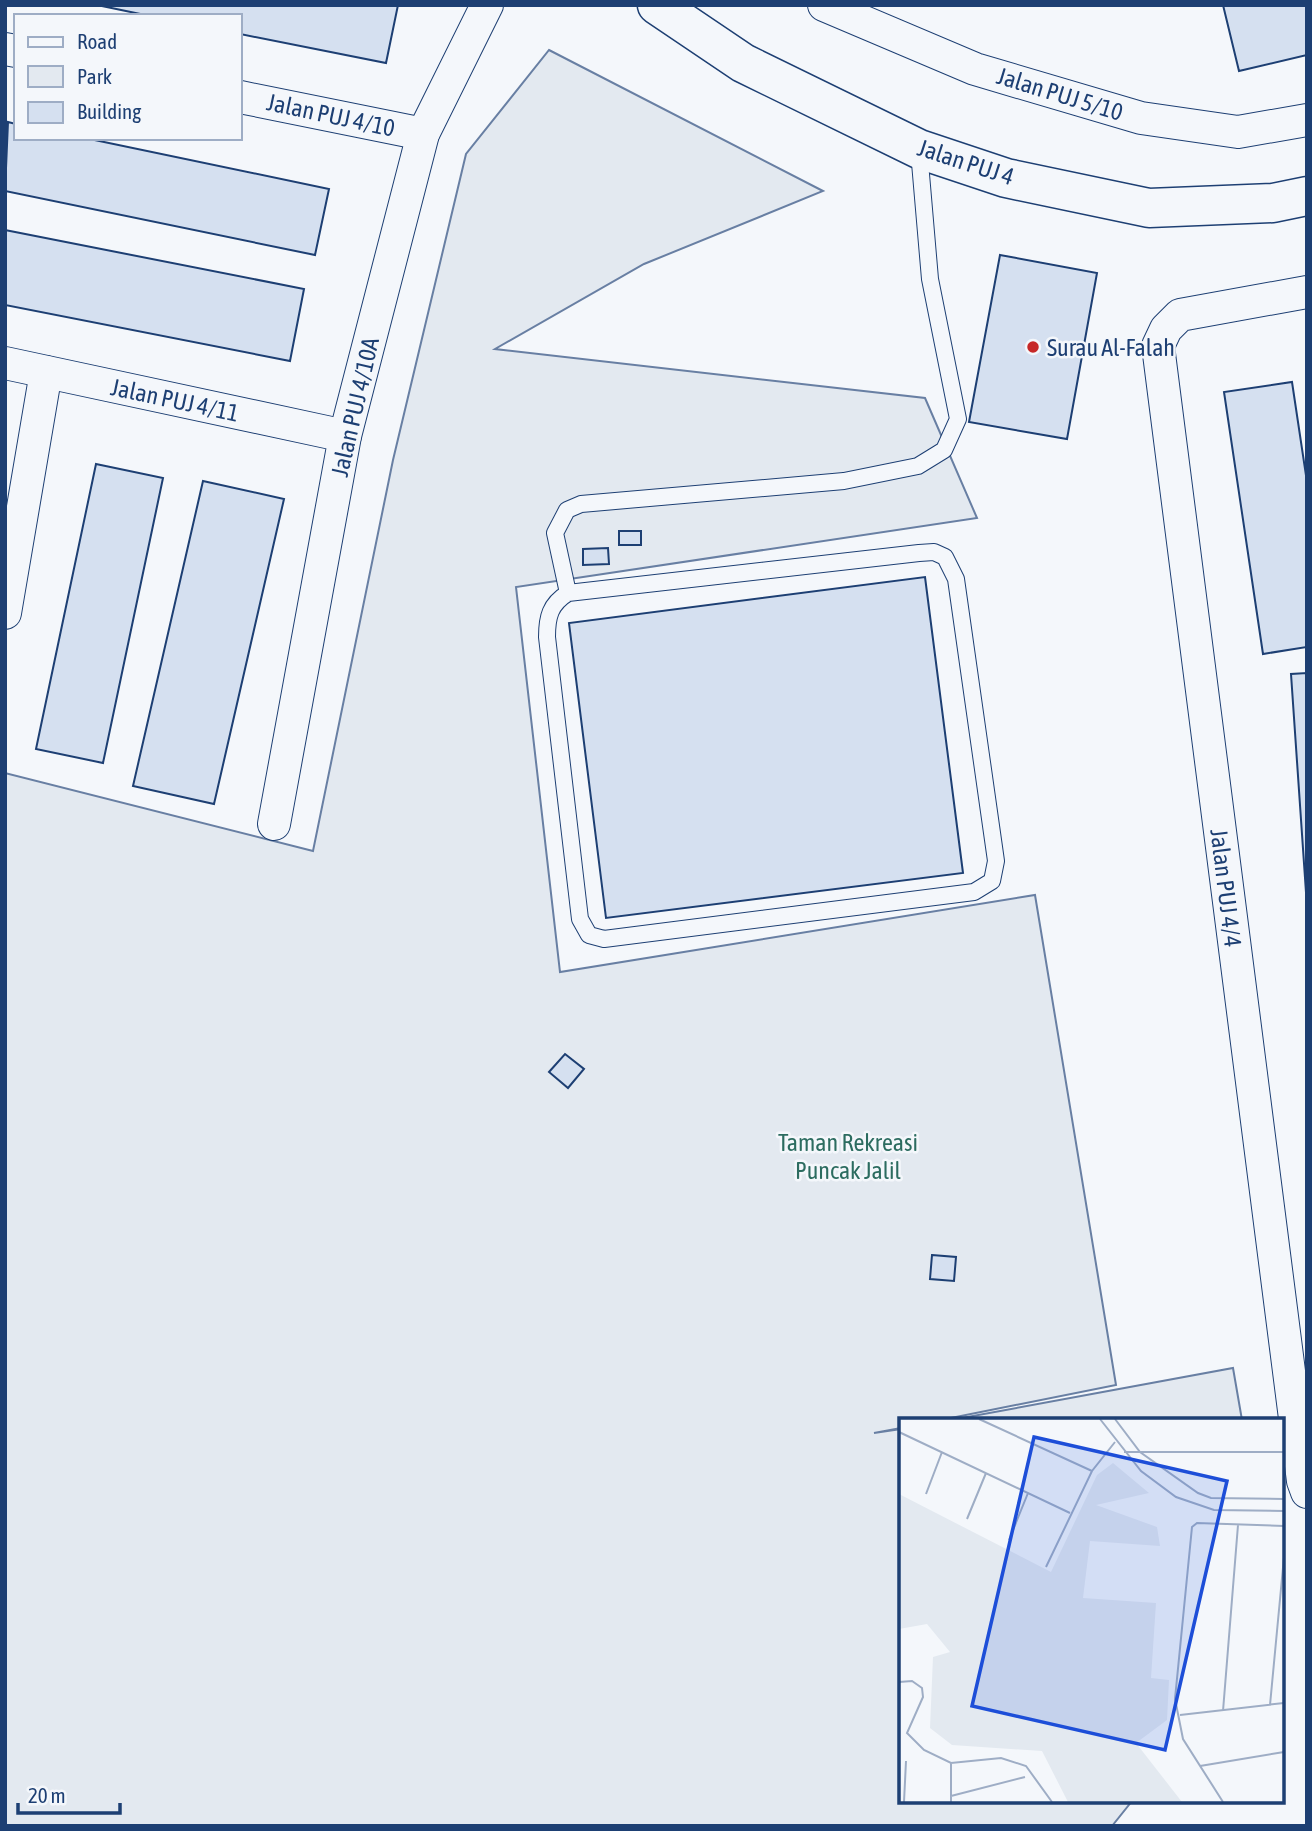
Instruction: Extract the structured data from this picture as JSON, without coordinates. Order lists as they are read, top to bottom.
{
  "streets": {
    "street": [
      "Jalan PUJ 5/10",
      "Jalan PUJ 4/10",
      "Jalan PUJ 4",
      "Jalan PUJ 4/11",
      "Jalan PUJ 4/10A",
      "Jalan PUJ 4/4"
    ]
  },
  "crossings": [
    ["Jalan PUJ 4/10", "Jalan PUJ 4/10A"],
    ["Jalan PUJ 4/11", "Jalan PUJ 4/10A"]
  ],
  "parks": ["Taman Rekreasi Puncak Jalil"],
  "places": ["Surau Al-Falah"],
  "legend": ["Road", "Park", "Building"],
  "scale_bar": "20 m"
}
